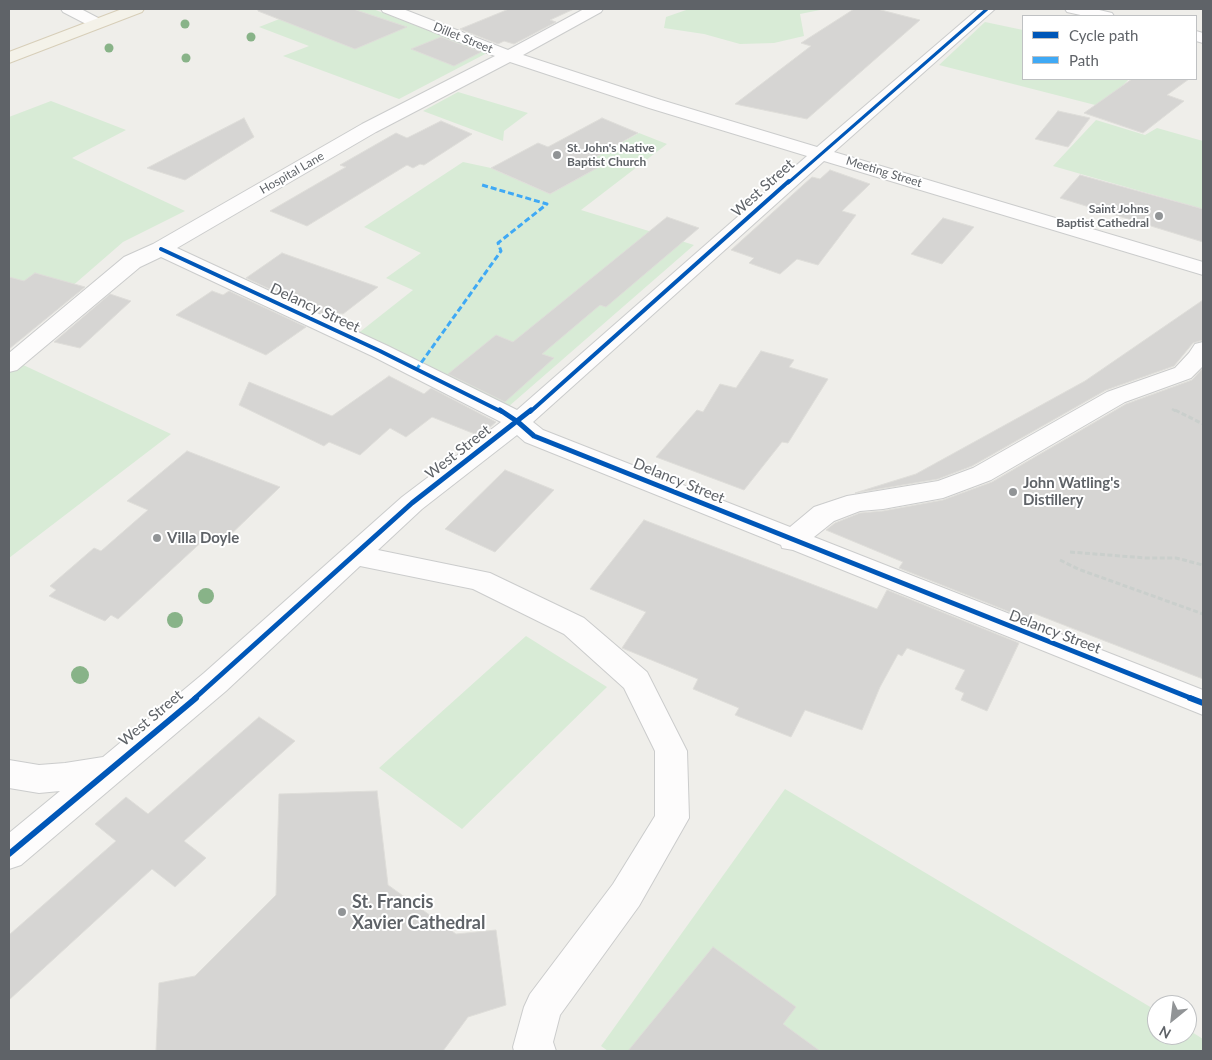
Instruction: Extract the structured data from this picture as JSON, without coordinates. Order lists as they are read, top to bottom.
{
  "streets": {
    "street": [
      "Dillet Street",
      "Meeting Street",
      "Hospital Lane",
      "West Street",
      "Delancy Street"
    ]
  },
  "crossings": [
    ["Dillet Street", "Meeting Street"],
    ["Dillet Street", "Hospital Lane"],
    ["Meeting Street", "Hospital Lane"],
    ["Meeting Street", "West Street"],
    ["Hospital Lane", "Delancy Street"],
    ["West Street", "Delancy Street"]
  ],
  "places": [
    "St. John's Native Baptist Church",
    "Saint Johns Baptist Cathedral",
    "John Watling's Distillery",
    "Villa Doyle",
    "St. Francis Xavier Cathedral"
  ],
  "legend": ["Cycle path", "Path"],
  "north": "bottom left"
}
